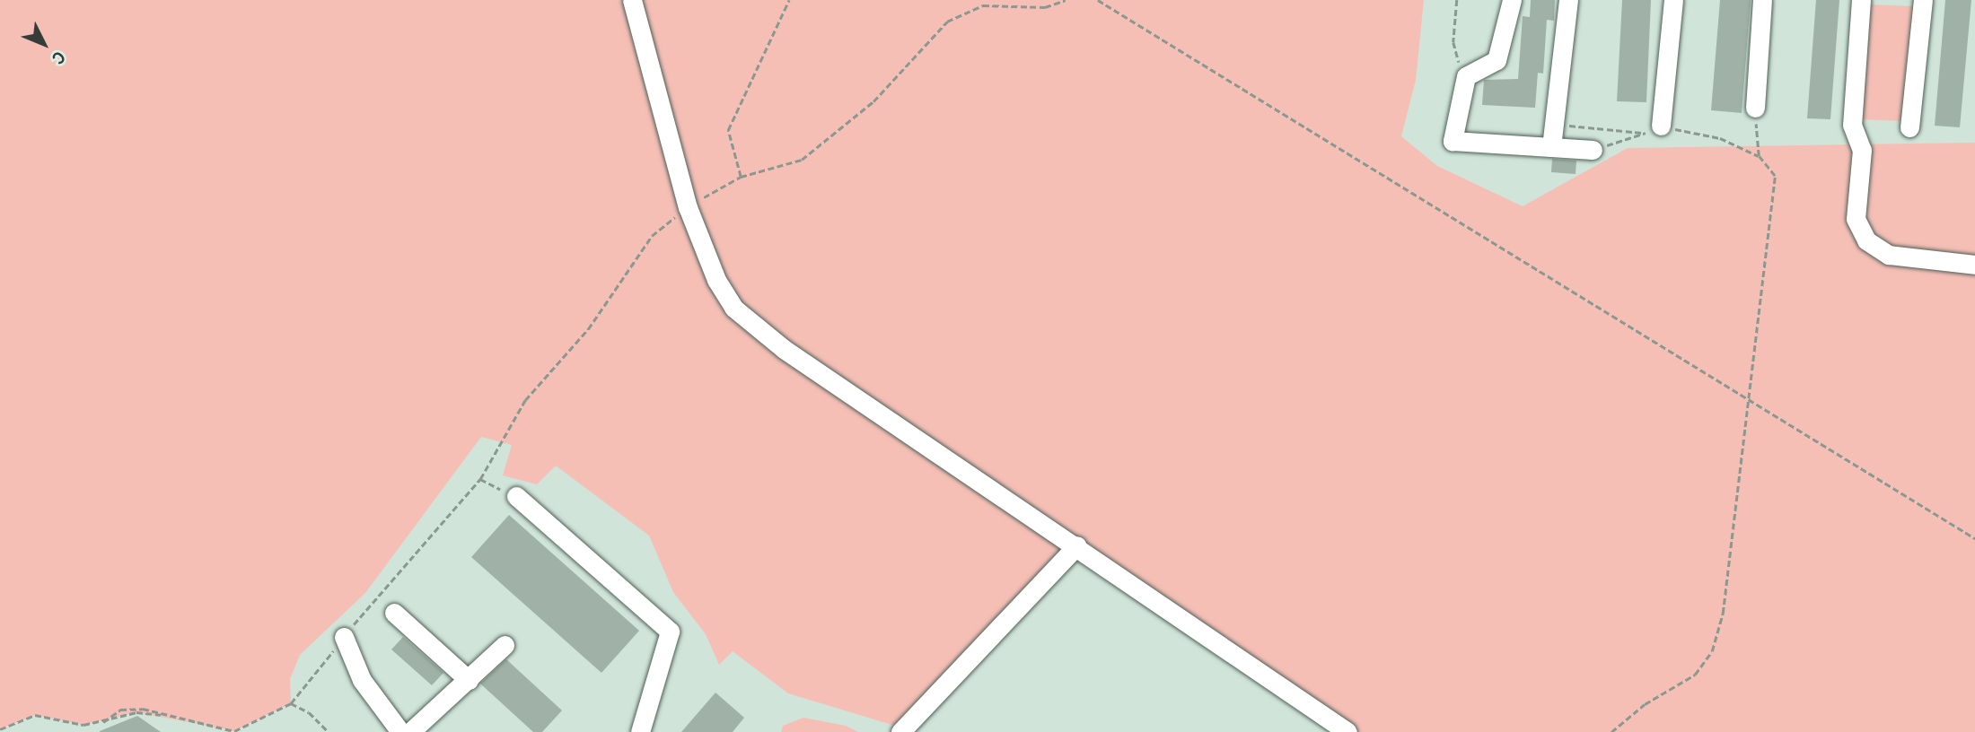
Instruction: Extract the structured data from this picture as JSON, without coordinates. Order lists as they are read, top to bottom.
{
  "north": "bottom right"
}
